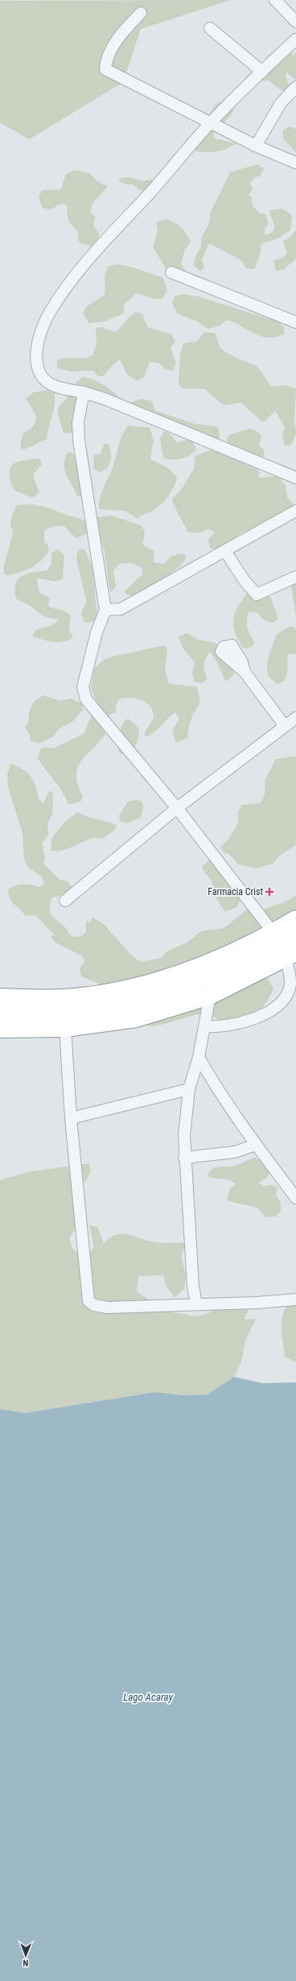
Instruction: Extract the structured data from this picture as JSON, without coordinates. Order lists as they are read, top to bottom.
{
  "water": ["Lago Acaray"],
  "places": {
    "health": ["Farmacia Crist"]
  },
  "north": "bottom"
}
